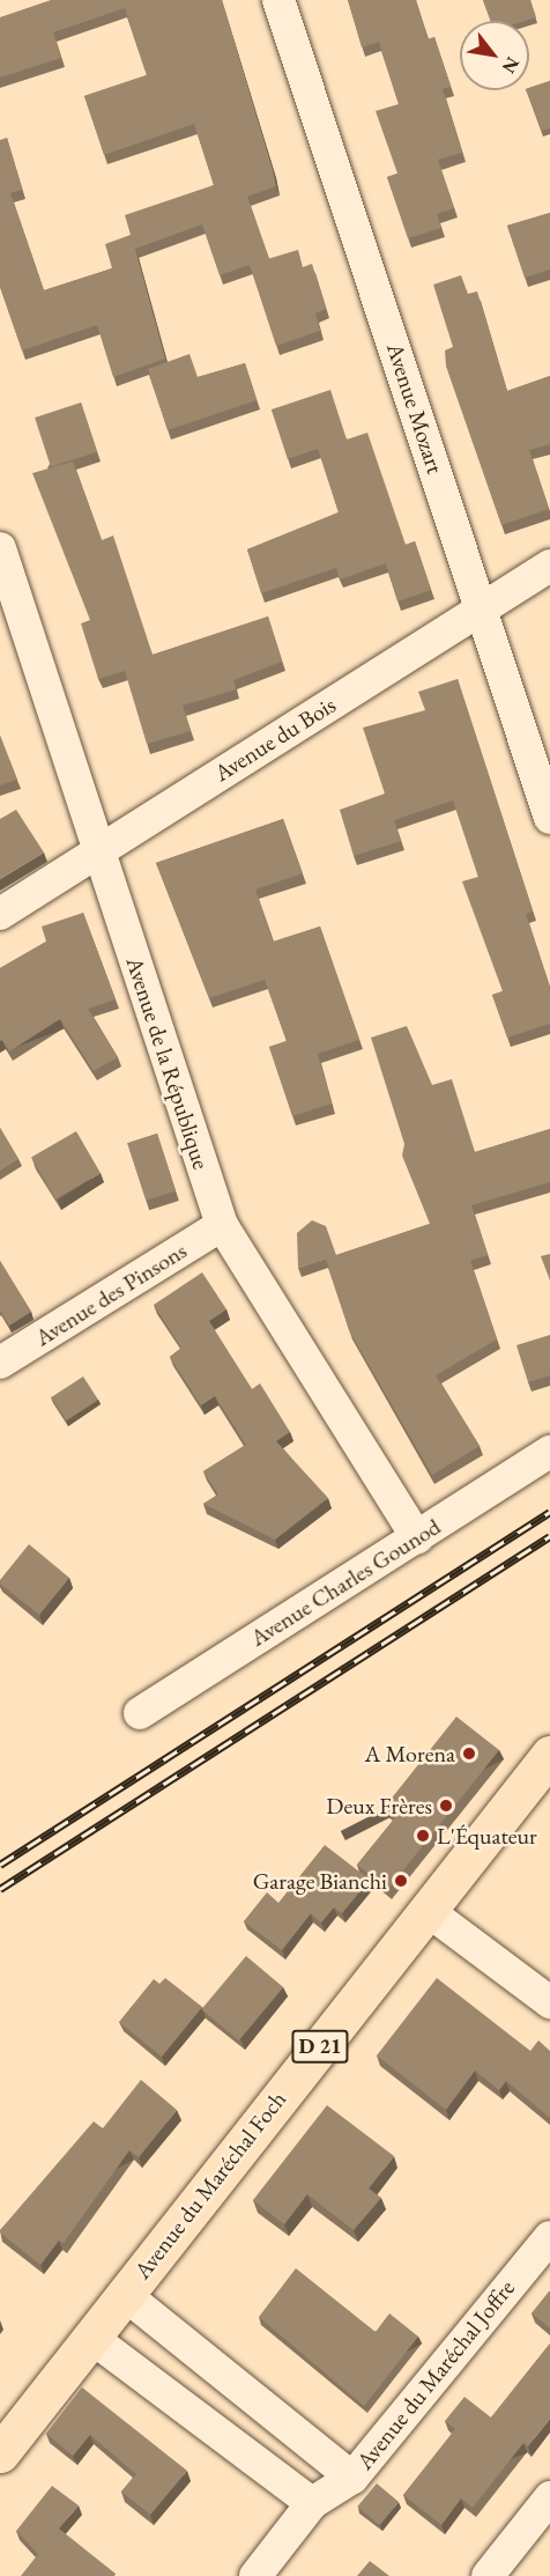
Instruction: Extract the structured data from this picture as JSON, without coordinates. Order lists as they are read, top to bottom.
{
  "streets": {
    "main road": ["D 21", "Avenue du Maréchal Foch"],
    "street": [
      "Avenue Mozart",
      "Avenue du Bois",
      "Avenue de la République",
      "Avenue des Pinsons",
      "Avenue Charles Gounod",
      "Avenue du Maréchal Joffre"
    ]
  },
  "crossings": [
    ["Avenue Mozart", "Avenue du Bois"],
    ["Avenue du Bois", "Avenue de la République"],
    ["Avenue de la République", "Avenue des Pinsons"],
    ["Avenue de la République", "Avenue Charles Gounod"]
  ],
  "places": [
    "A Morena",
    "Deux Frères",
    "L'Équateur",
    "Garage Bianchi"
  ],
  "north": "bottom right"
}
